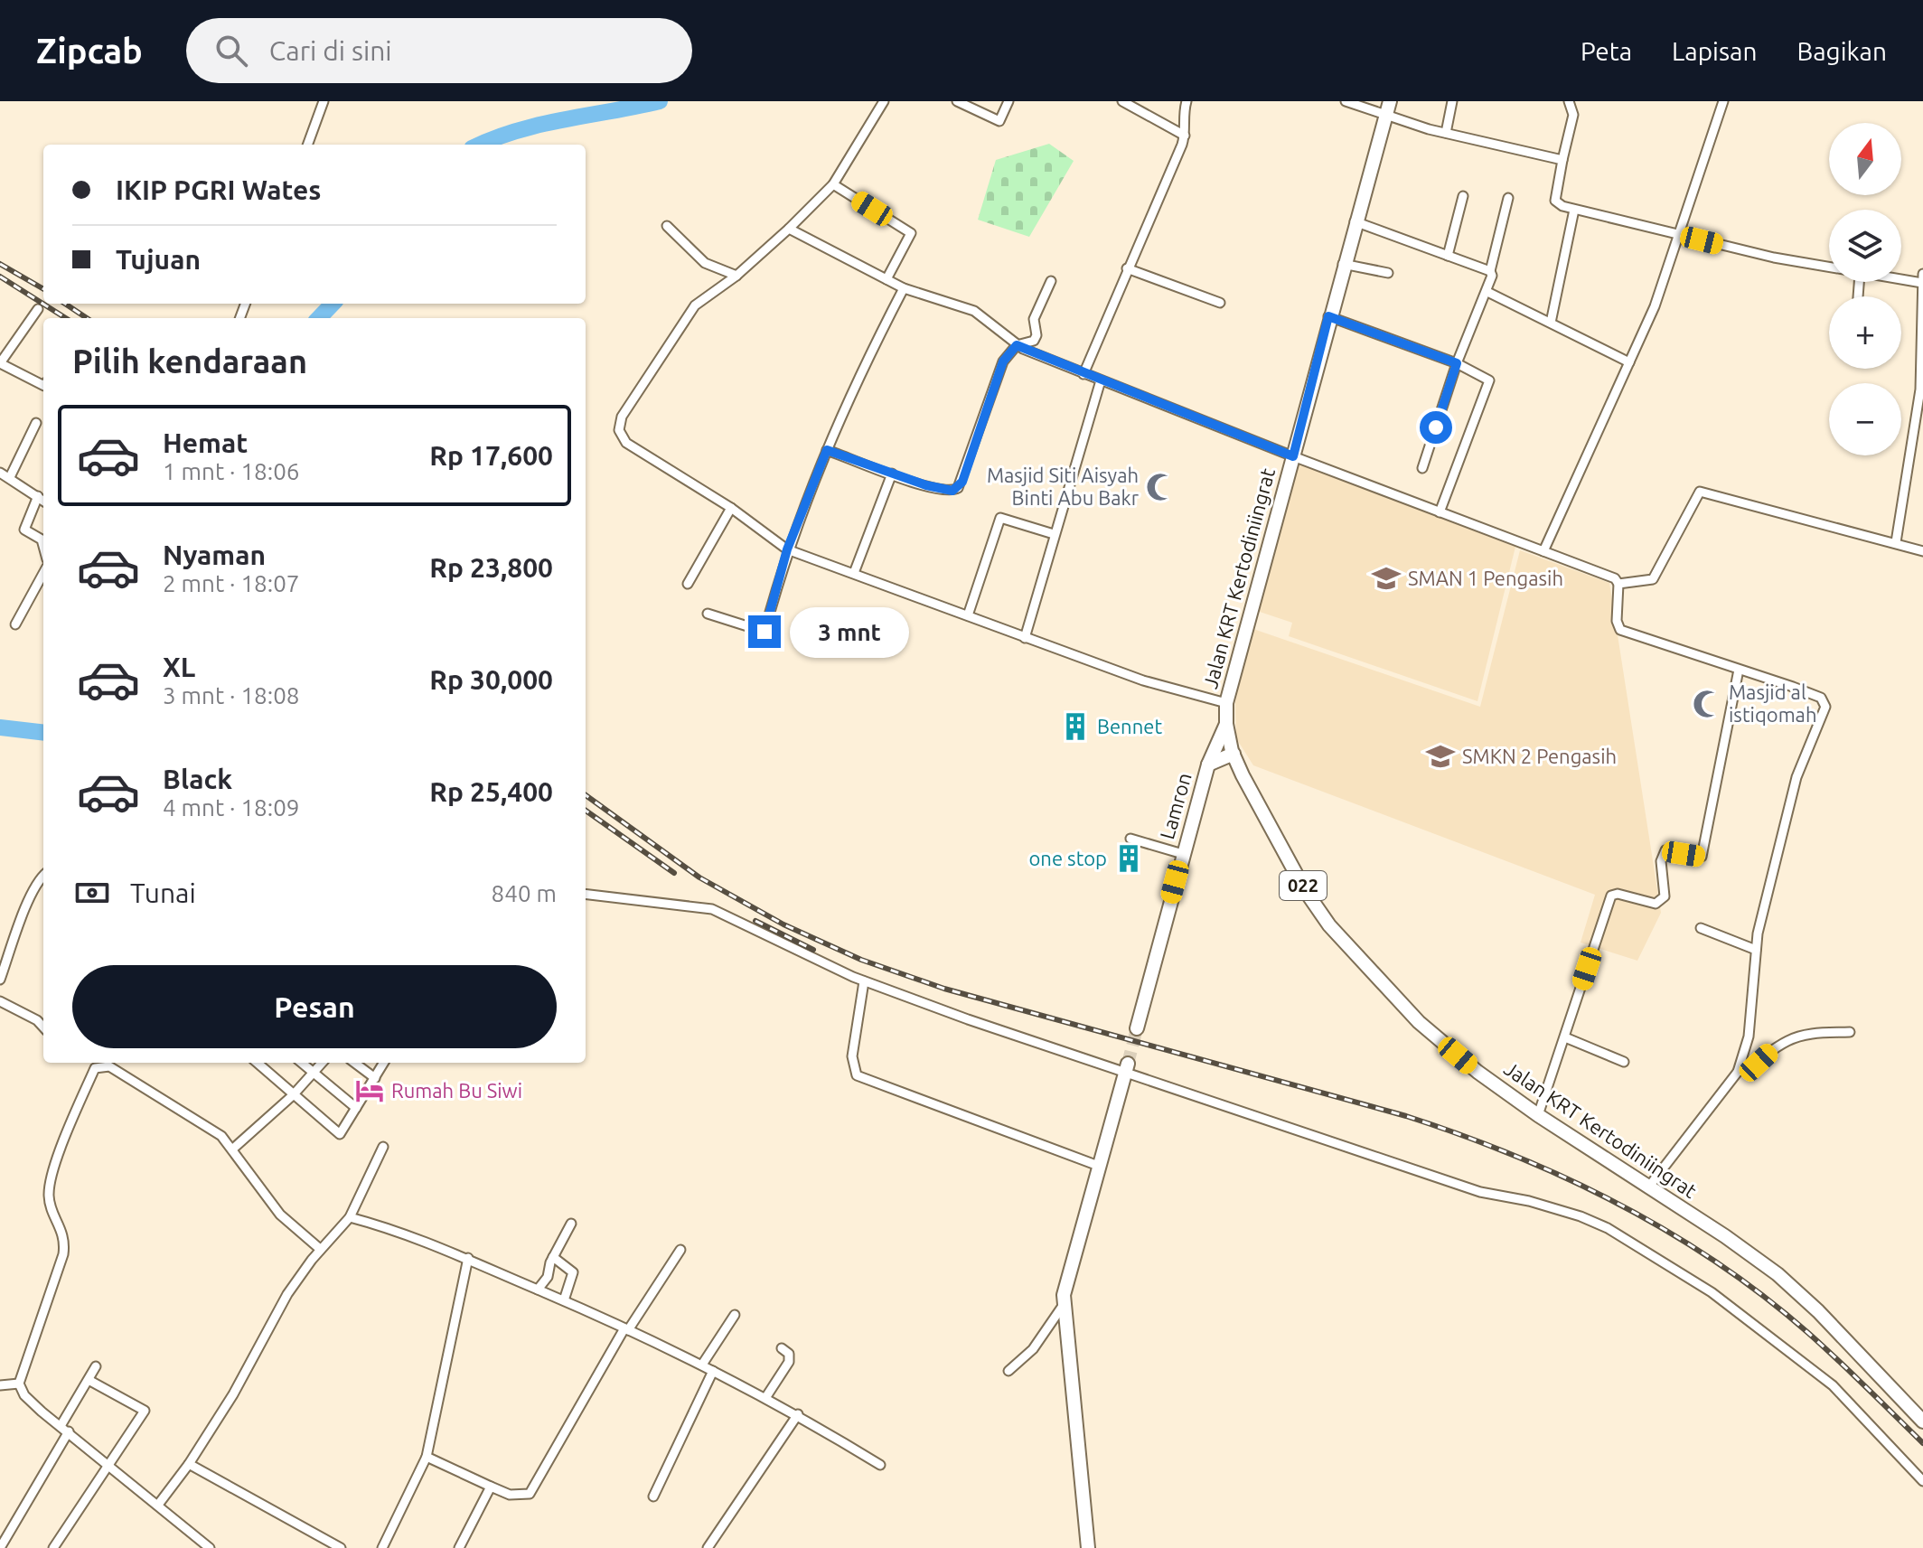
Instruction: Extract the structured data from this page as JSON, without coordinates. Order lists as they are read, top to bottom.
{
  "streets": {
    "main road": ["Jalan KRT Kertodiniingrat", "Lamron", "022"]
  },
  "crossings": [
    ["Jalan KRT Kertodiniingrat", "Lamron"]
  ],
  "places": {
    "mosque": ["Masjid Siti Aisyah Binti Abu Bakr", "Masjid al istiqomah"],
    "school or university": ["SMAN 1 Pengasih", "SMKN 2 Pengasih"],
    "building": ["Bennet", "one stop"],
    "hotel": ["Rumah Bu Siwi"]
  },
  "north": "top",
  "page": {
    "header": "Zipcab",
    "search": "Cari di sini",
    "nav": ["Peta", "Lapisan", "Bagikan"],
    "map_buttons": ["+", "−"],
    "banner": ["IKIP PGRI Wates", "Tujuan"],
    "heading": "Pilih kendaraan",
    "list": [
      {
        "name": "Hemat",
        "note": "1 mnt · 18:06",
        "value": "Rp 17,600"
      },
      {
        "name": "Nyaman",
        "note": "2 mnt · 18:07",
        "value": "Rp 23,800"
      },
      {
        "name": "XL",
        "note": "3 mnt · 18:08",
        "value": "Rp 30,000"
      },
      {
        "name": "Black",
        "note": "4 mnt · 18:09",
        "value": "Rp 25,400"
      }
    ],
    "bubble": "3 mnt",
    "pay": ["Tunai", "840 m"],
    "buttons": "Pesan"
  }
}
